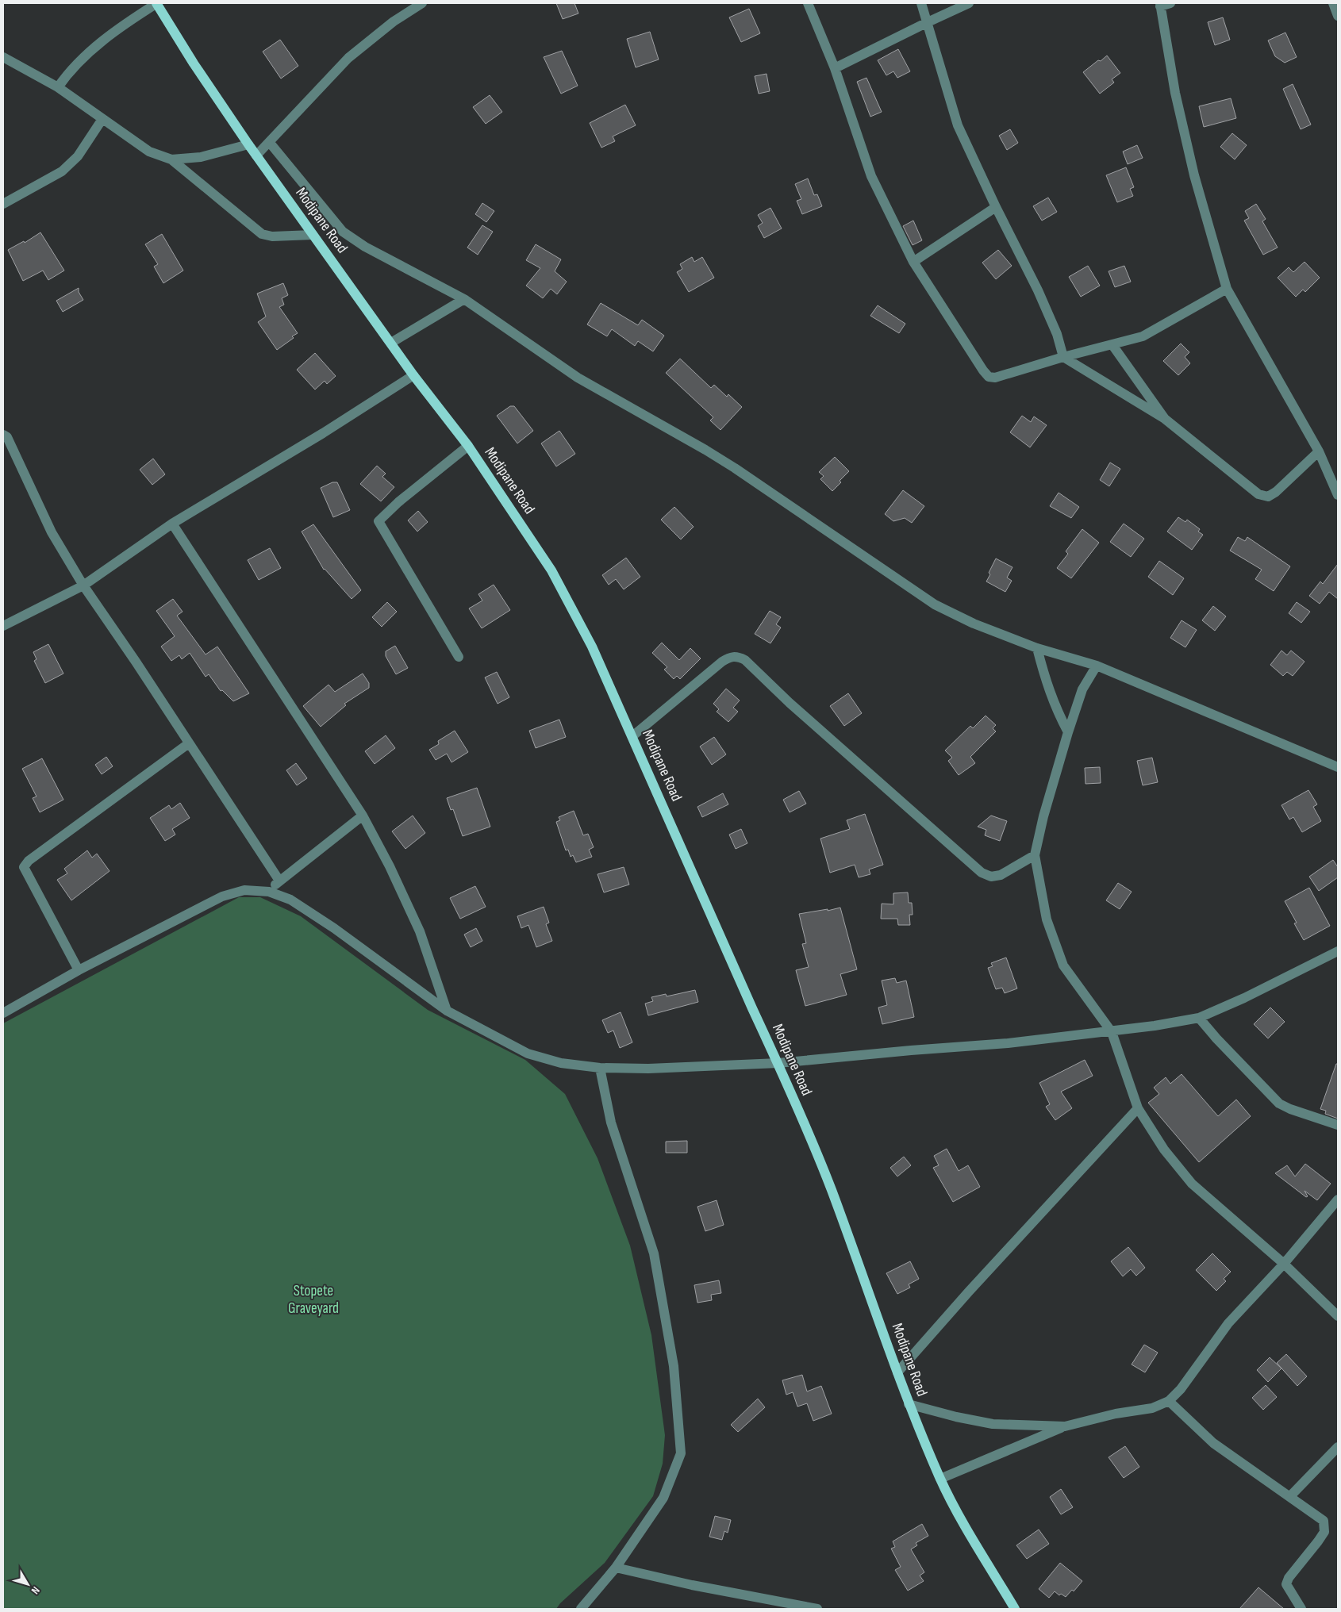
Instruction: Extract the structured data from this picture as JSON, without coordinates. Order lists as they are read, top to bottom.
{
  "streets": {
    "main road": ["Modipane Road"]
  },
  "parks": ["Stopete Graveyard"],
  "north": "bottom right"
}
